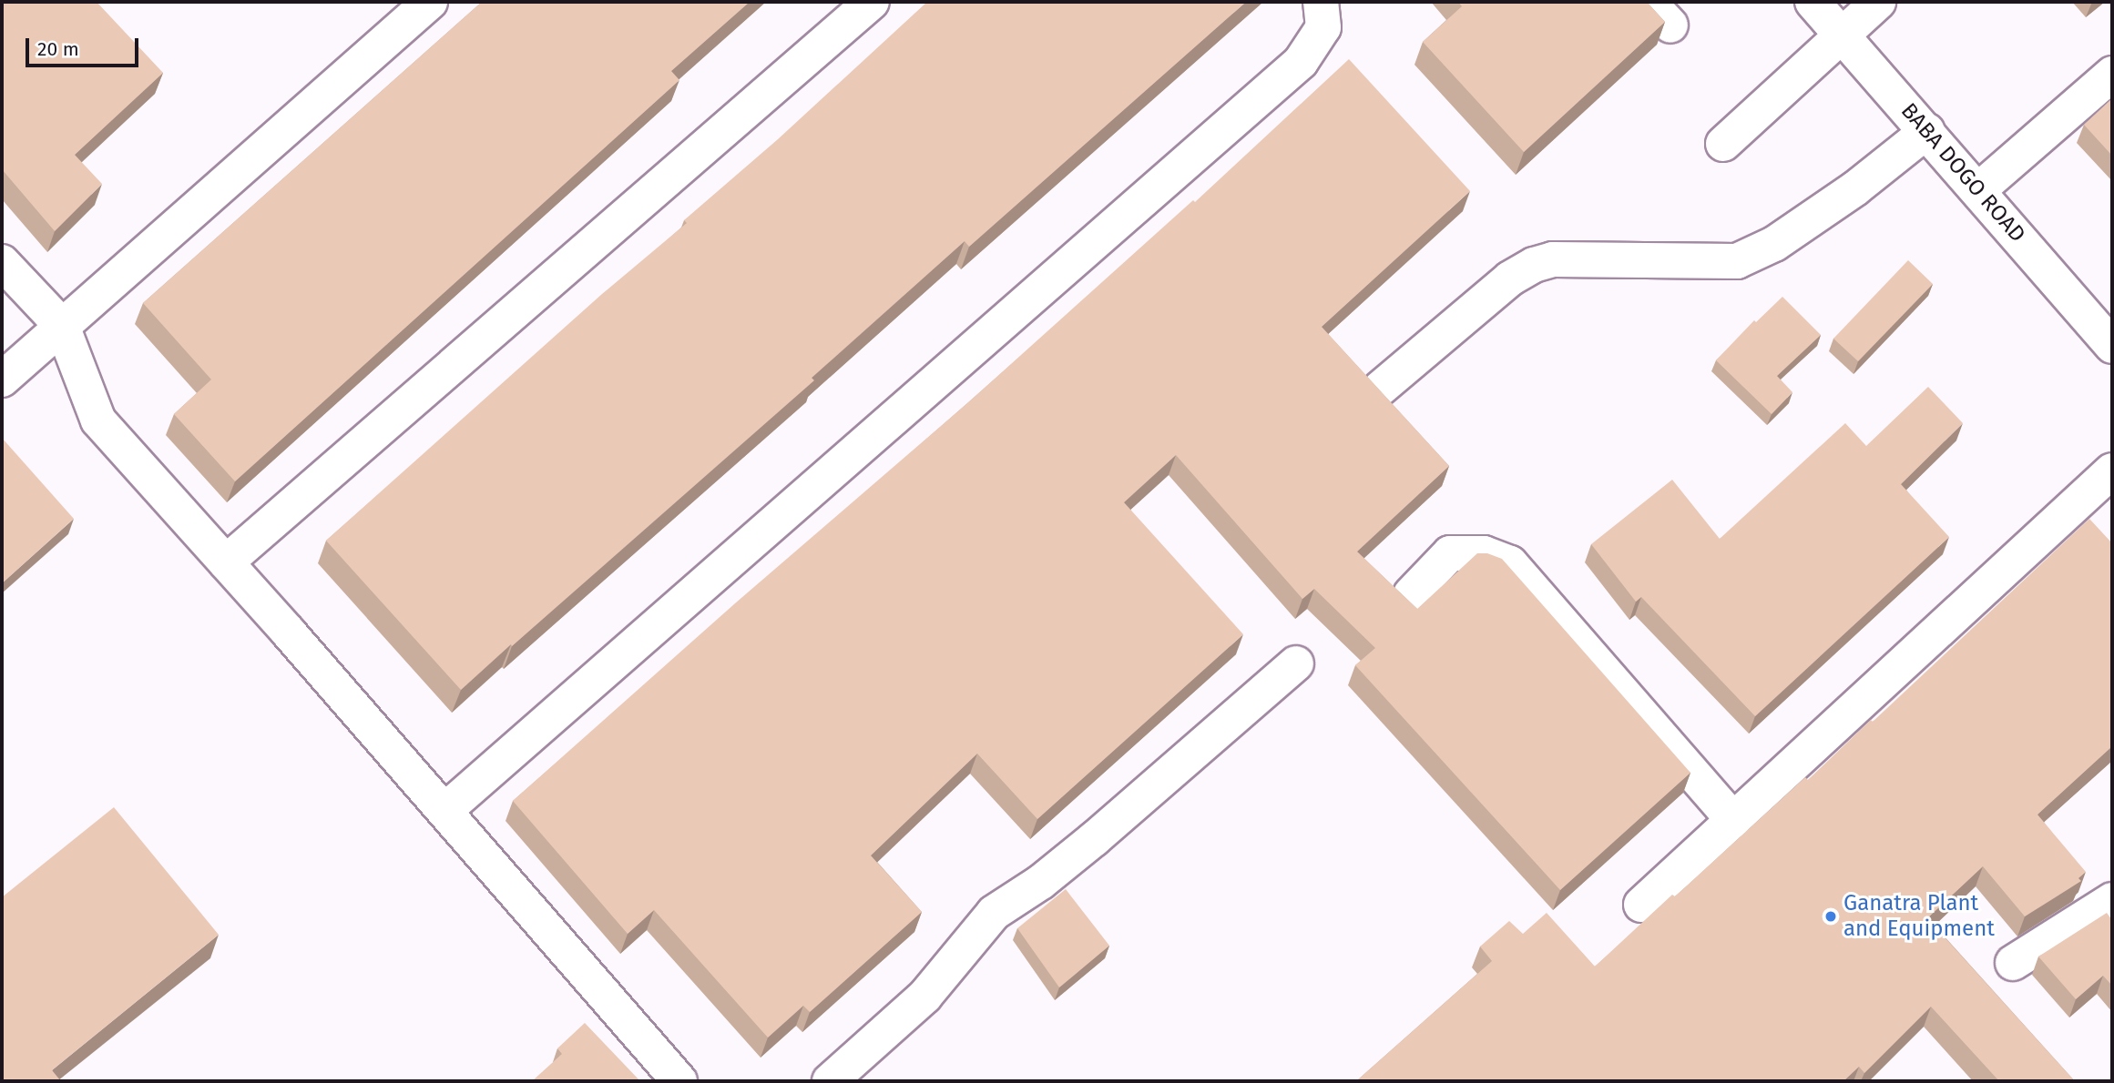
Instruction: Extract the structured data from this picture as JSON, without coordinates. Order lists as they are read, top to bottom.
{
  "streets": {
    "street": ["BABA DOGO ROAD"]
  },
  "places": ["Ganatra Plant and Equipment"],
  "scale_bar": "20 m"
}
